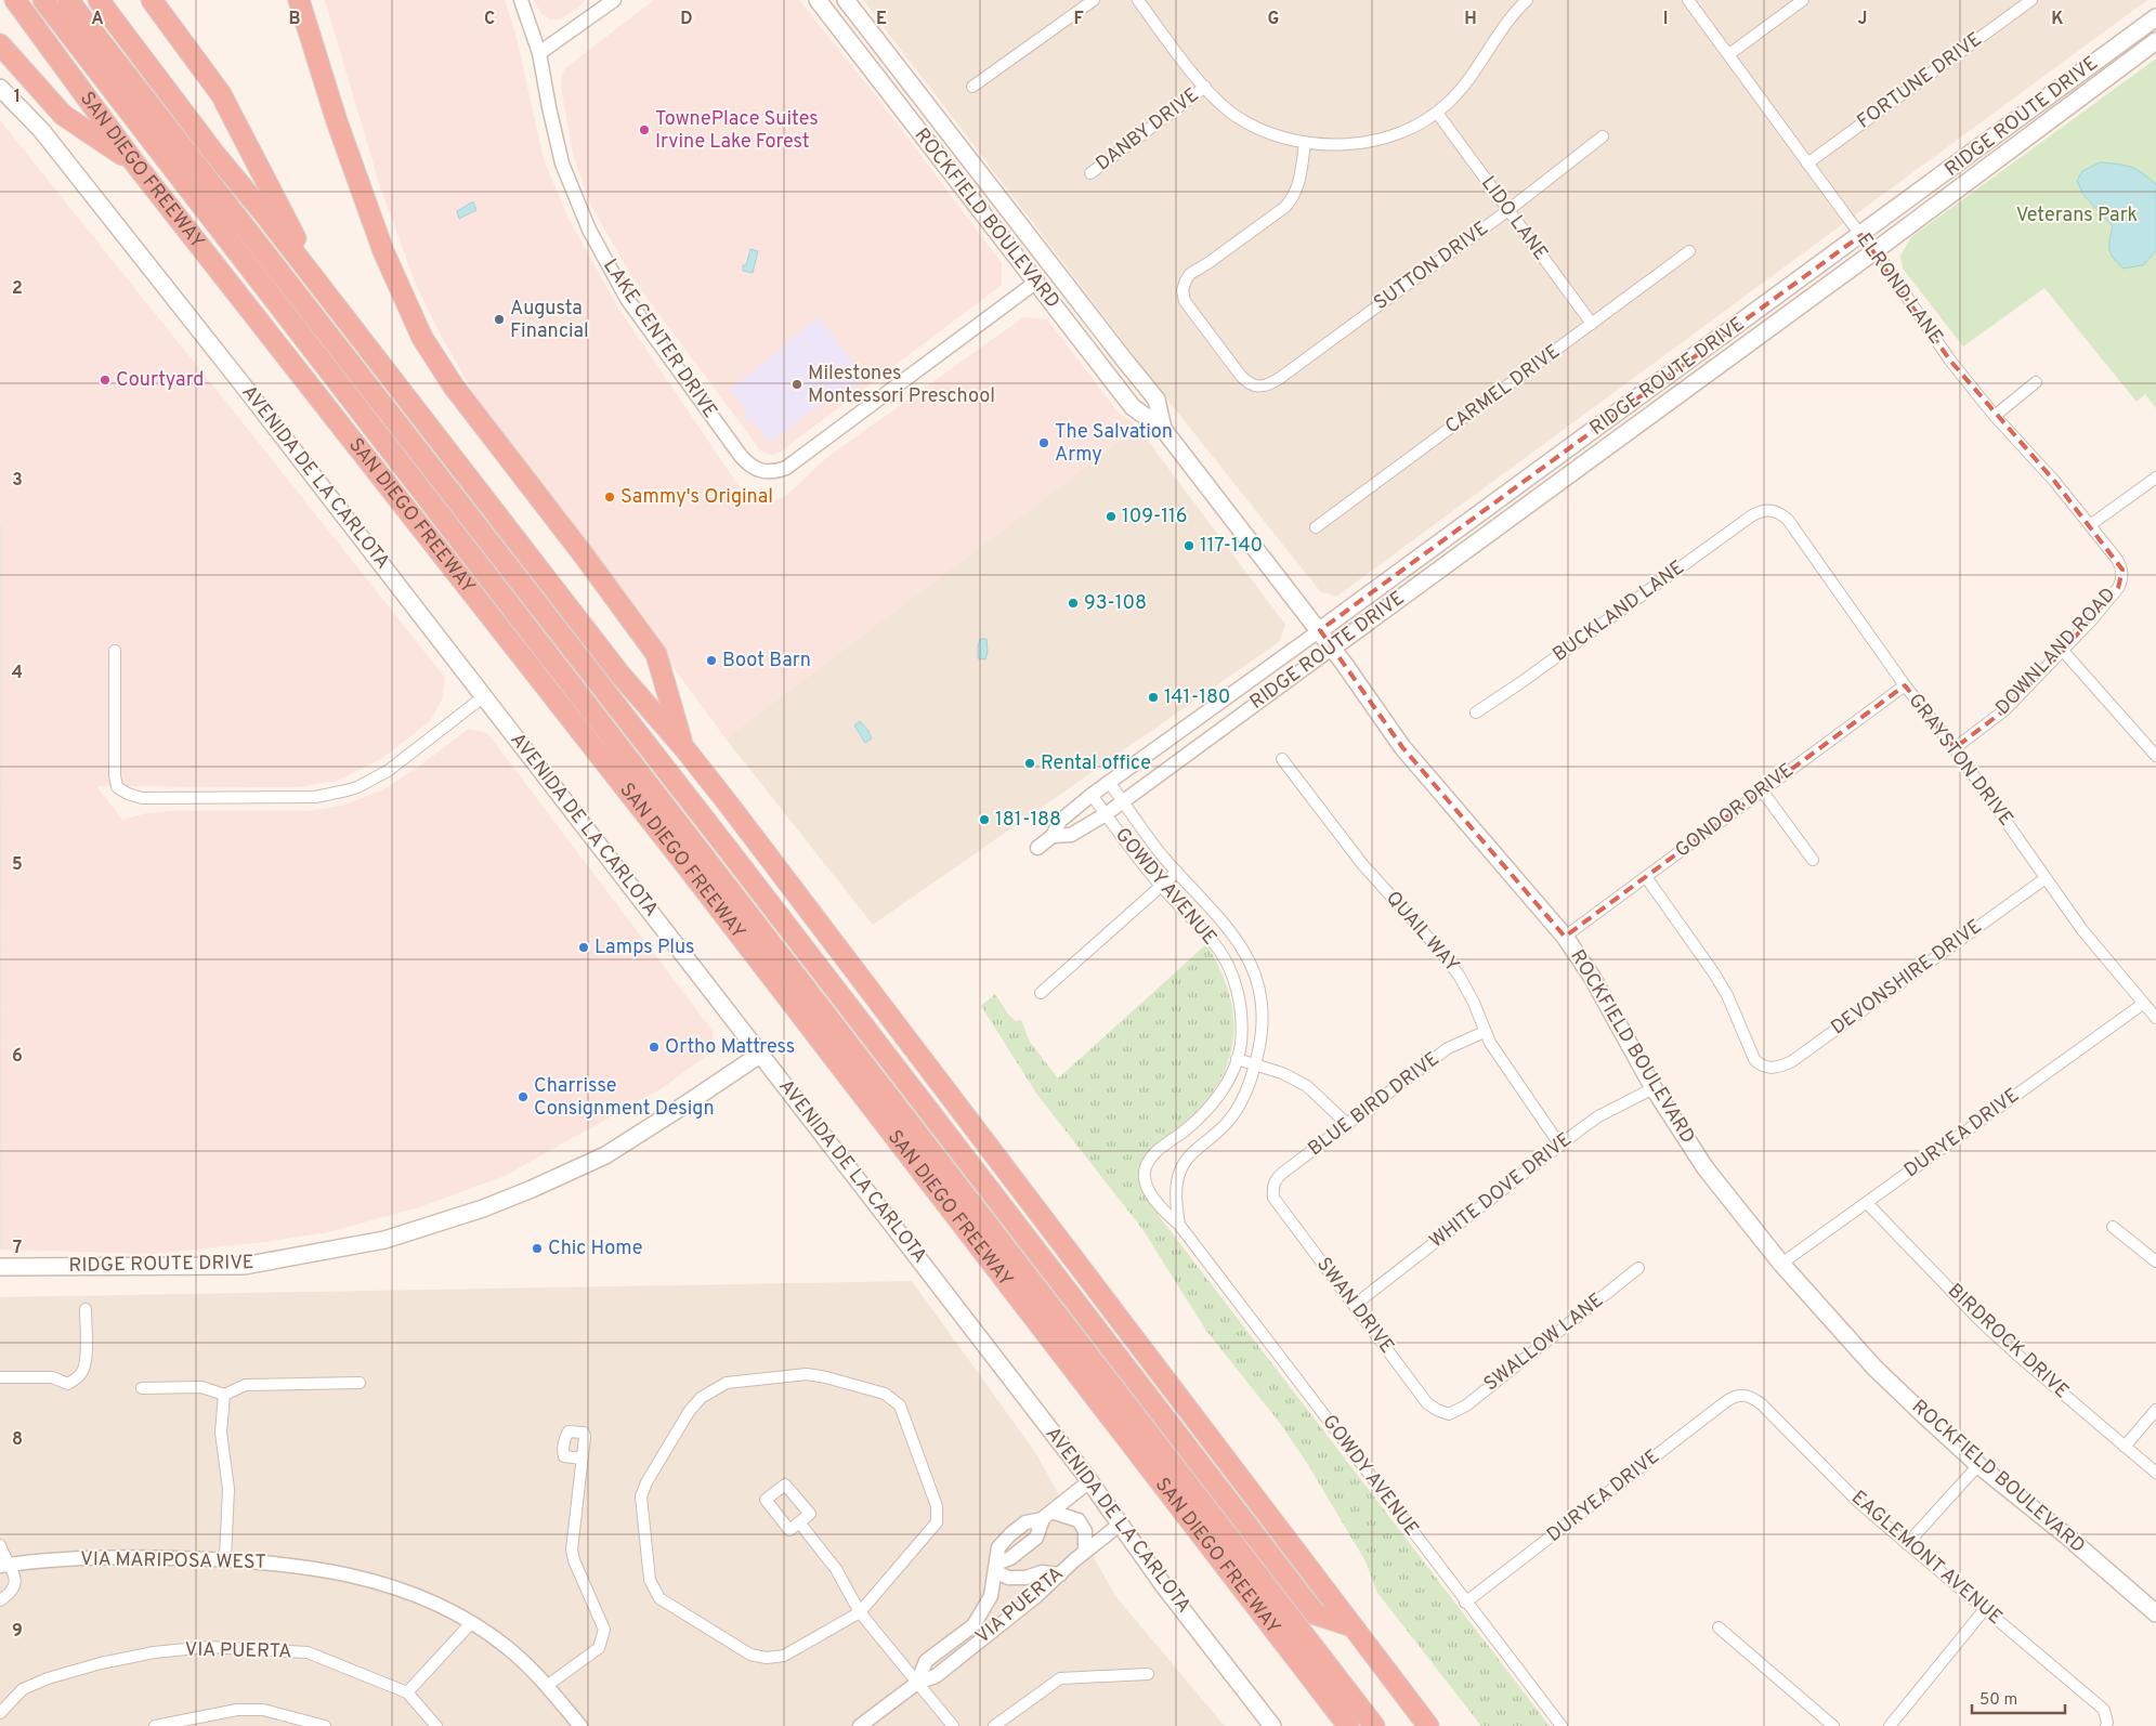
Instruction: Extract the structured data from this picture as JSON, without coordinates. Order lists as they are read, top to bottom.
{
  "streets": {
    "highway": ["SAN DIEGO FREEWAY"],
    "main road": ["RIDGE ROUTE DRIVE", "ROCKFIELD BOULEVARD", "AVENIDA DE LA CARLOTA"],
    "street": [
      "FORTUNE DRIVE",
      "DANBY DRIVE",
      "LIDO LANE",
      "SUTTON DRIVE",
      "ELROND LANE",
      "LAKE CENTER DRIVE",
      "CARMEL DRIVE",
      "BUCKLAND LANE",
      "DOWNLAND ROAD",
      "GRAYSTON DRIVE",
      "GONDOR DRIVE",
      "GOWDY AVENUE",
      "QUAIL WAY",
      "DEVONSHIRE DRIVE",
      "BLUE BIRD DRIVE",
      "DURYEA DRIVE",
      "WHITE DOVE DRIVE",
      "SWAN DRIVE",
      "BIRDROCK DRIVE",
      "SWALLOW LANE",
      "EAGLEMONT AVENUE",
      "VIA MARIPOSA WEST",
      "VIA PUERTA"
    ]
  },
  "crossings": [
    ["FORTUNE DRIVE", "ELROND LANE"],
    ["RIDGE ROUTE DRIVE", "ROCKFIELD BOULEVARD"],
    ["RIDGE ROUTE DRIVE", "ELROND LANE"],
    ["RIDGE ROUTE DRIVE", "AVENIDA DE LA CARLOTA"],
    ["RIDGE ROUTE DRIVE", "GOWDY AVENUE"],
    ["ROCKFIELD BOULEVARD", "LAKE CENTER DRIVE"],
    ["ROCKFIELD BOULEVARD", "GONDOR DRIVE"],
    ["ROCKFIELD BOULEVARD", "DURYEA DRIVE"],
    ["ROCKFIELD BOULEVARD", "WHITE DOVE DRIVE"],
    ["LIDO LANE", "SUTTON DRIVE"],
    ["LIDO LANE", "CARMEL DRIVE"],
    ["ELROND LANE", "DOWNLAND ROAD"],
    ["AVENIDA DE LA CARLOTA", "VIA PUERTA"],
    ["BUCKLAND LANE", "GRAYSTON DRIVE"],
    ["DOWNLAND ROAD", "GRAYSTON DRIVE"],
    ["GRAYSTON DRIVE", "GONDOR DRIVE"],
    ["GRAYSTON DRIVE", "DEVONSHIRE DRIVE"],
    ["GRAYSTON DRIVE", "DURYEA DRIVE"],
    ["GONDOR DRIVE", "DEVONSHIRE DRIVE"],
    ["GOWDY AVENUE", "DURYEA DRIVE"],
    ["QUAIL WAY", "BLUE BIRD DRIVE"],
    ["QUAIL WAY", "WHITE DOVE DRIVE"],
    ["BLUE BIRD DRIVE", "SWAN DRIVE"],
    ["DURYEA DRIVE", "BIRDROCK DRIVE"],
    ["DURYEA DRIVE", "EAGLEMONT AVENUE"],
    ["WHITE DOVE DRIVE", "SWAN DRIVE"],
    ["SWAN DRIVE", "SWALLOW LANE"]
  ],
  "parks": ["Veterans Park"],
  "places": [
    "TownePlace Suites Irvine Lake Forest",
    "Augusta Financial",
    "Courtyard",
    "Milestones Montessori Preschool",
    "The Salvation Army",
    "Sammy's Original",
    "109-116",
    "117-140",
    "93-108",
    "Boot Barn",
    "141-180",
    "Rental office",
    "181-188",
    "Lamps Plus",
    "Ortho Mattress",
    "Charrisse Consignment Design",
    "Chic Home"
  ],
  "scale_bar": "50 m",
  "grid": {
    "columns": [
      "A",
      "B",
      "C",
      "D",
      "E",
      "F",
      "G",
      "H",
      "I",
      "J",
      "K"
    ],
    "rows": [
      "1",
      "2",
      "3",
      "4",
      "5",
      "6",
      "7",
      "8",
      "9"
    ]
  }
}
